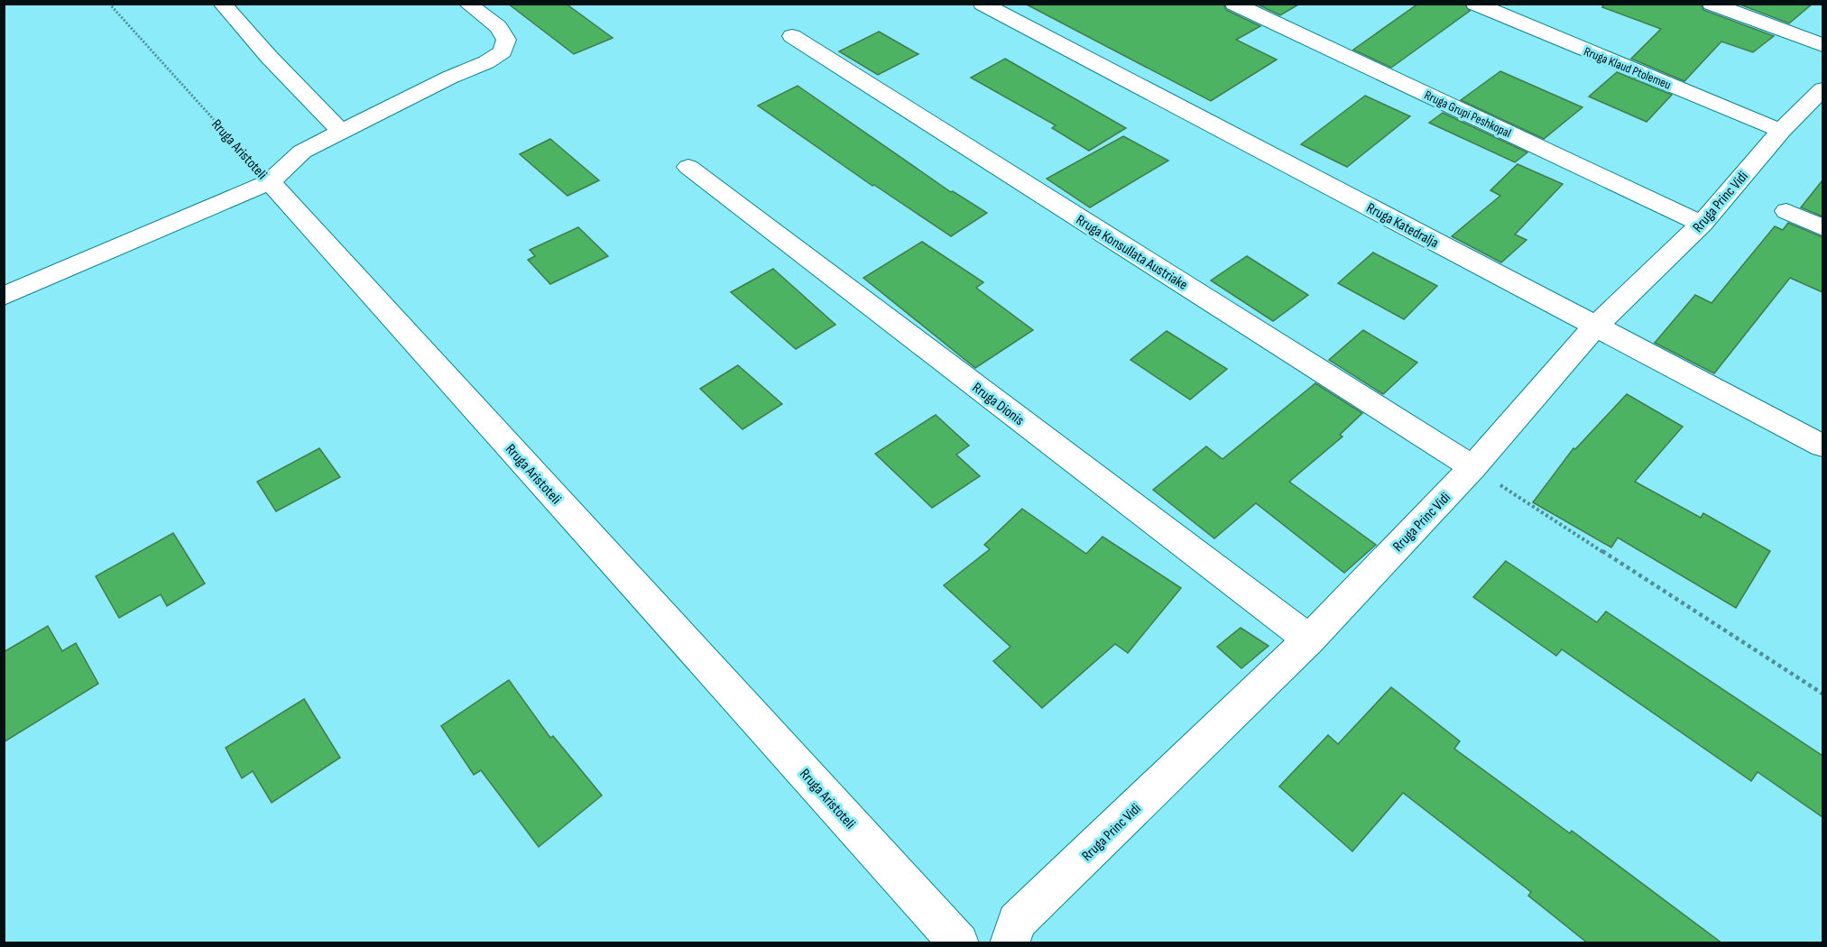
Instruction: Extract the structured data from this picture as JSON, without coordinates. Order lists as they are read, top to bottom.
{
  "streets": {
    "street": [
      "Rruga Klaud Ptolemeu",
      "Rruga Grupi Peshkopal",
      "Rruga Aristoteli",
      "Rruga Princ Vidi",
      "Rruga Katedralja",
      "Rruga Konsullata Austriake",
      "Rruga Dionis"
    ]
  },
  "crossings": [
    ["Rruga Klaud Ptolemeu", "Rruga Princ Vidi"],
    ["Rruga Grupi Peshkopal", "Rruga Princ Vidi"],
    ["Rruga Princ Vidi", "Rruga Katedralja"],
    ["Rruga Princ Vidi", "Rruga Konsullata Austriake"],
    ["Rruga Princ Vidi", "Rruga Dionis"]
  ]
}
